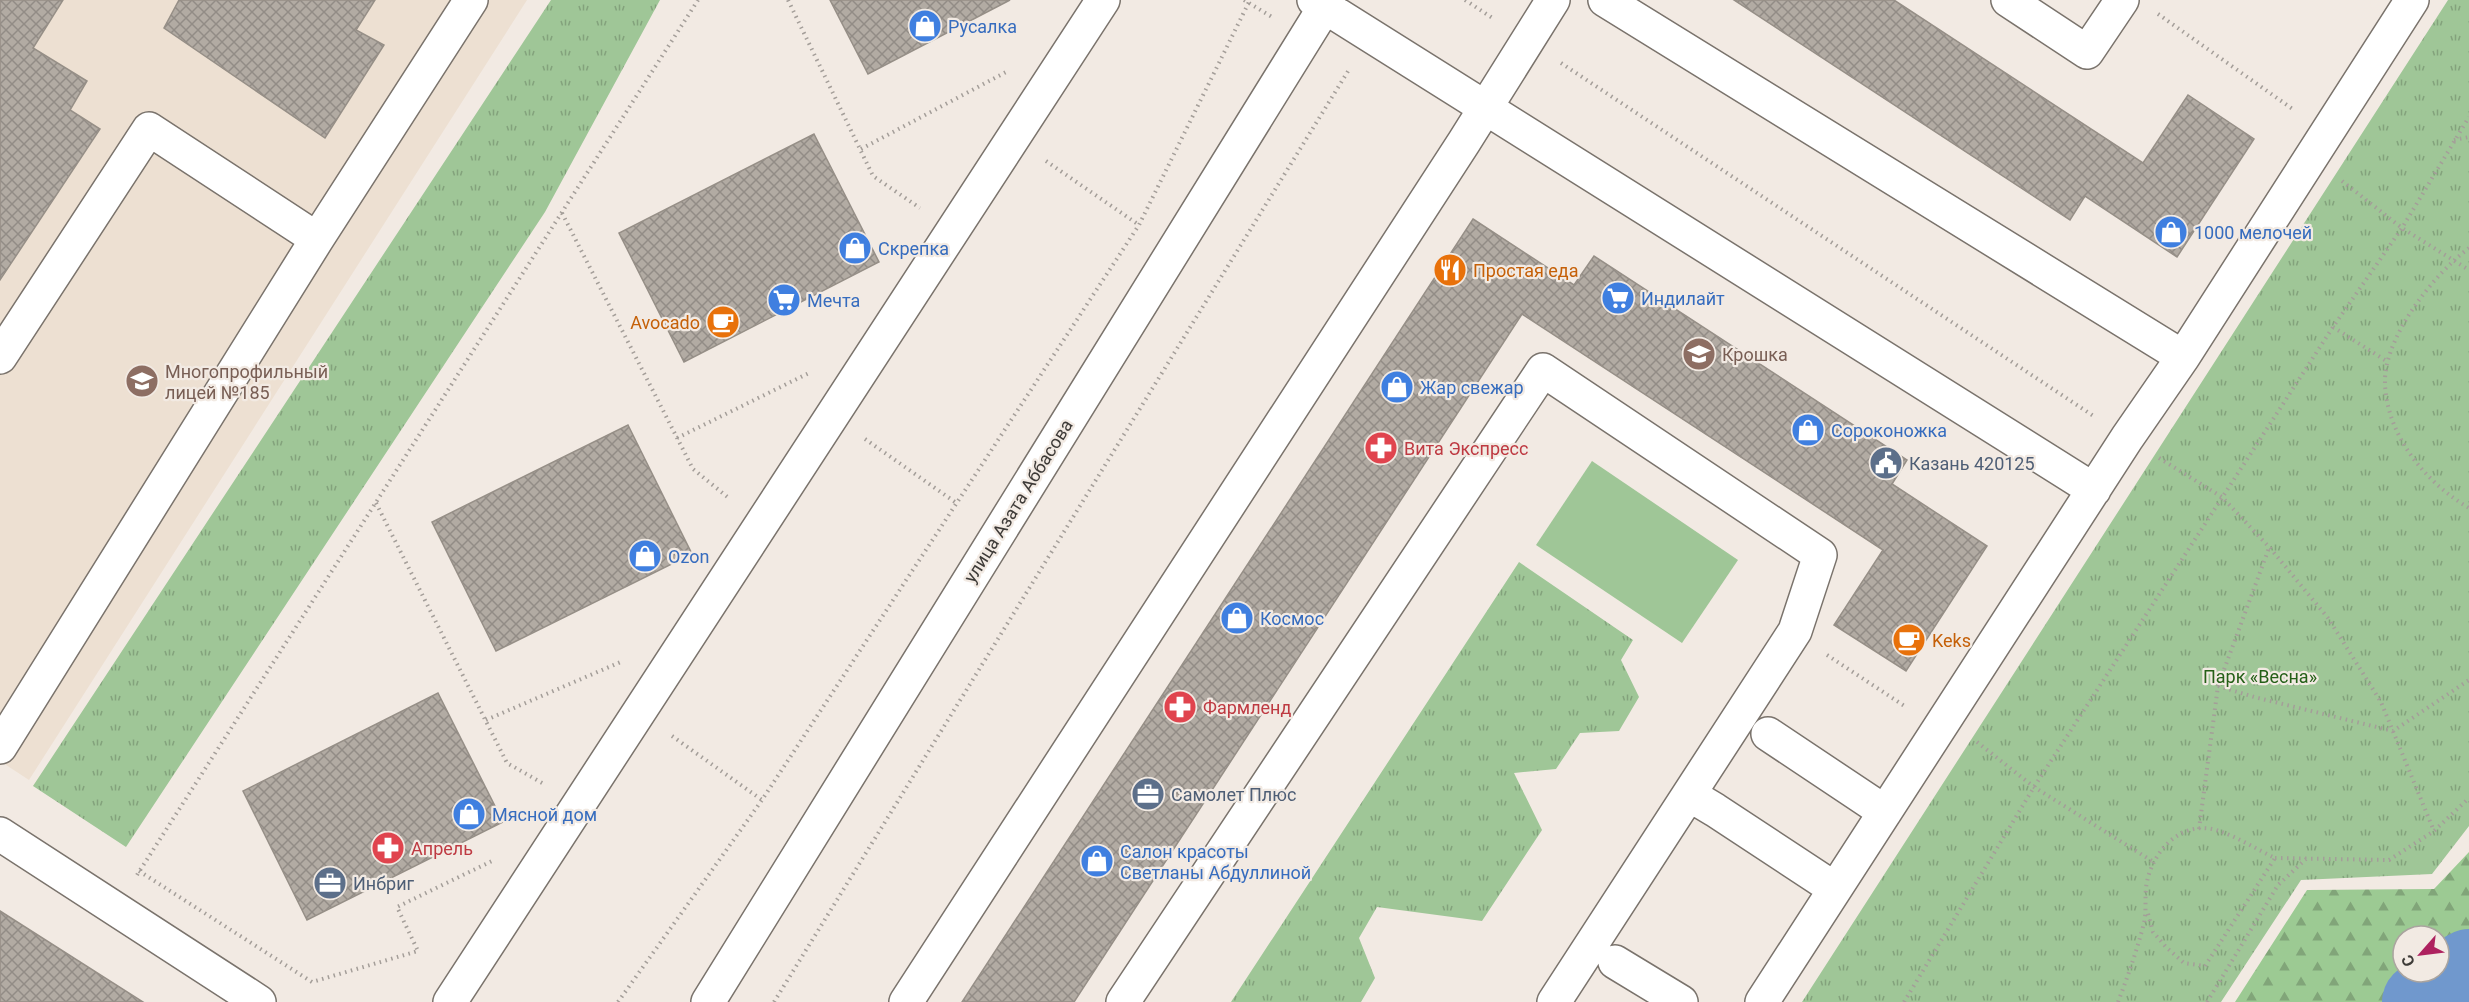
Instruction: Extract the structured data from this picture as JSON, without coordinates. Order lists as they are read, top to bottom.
{
  "streets": {
    "street": ["улица Азата Аббасова"]
  },
  "parks": ["Парк «Весна»"],
  "places": {
    "shop": [
      "Русалка",
      "1000 мелочей",
      "Скрепка",
      "Жар свежар",
      "Сороконожка",
      "Ozon",
      "Космос",
      "Мясной дом",
      "Салон красоты Светланы Абдуллиной"
    ],
    "restaurant": ["Простая еда"],
    "supermarket": ["Индилайт", "Мечта"],
    "cafe": ["Avocado", "Keks"],
    "school or university": ["Крошка", "Многопрофильный лицей №185"],
    "pharmacy": ["Вита Экспресс", "Фармленд", "Апрель"],
    "public building": ["Казань 420125"],
    "office": ["Самолет Плюс", "Инбриг"]
  },
  "north": "bottom left"
}
